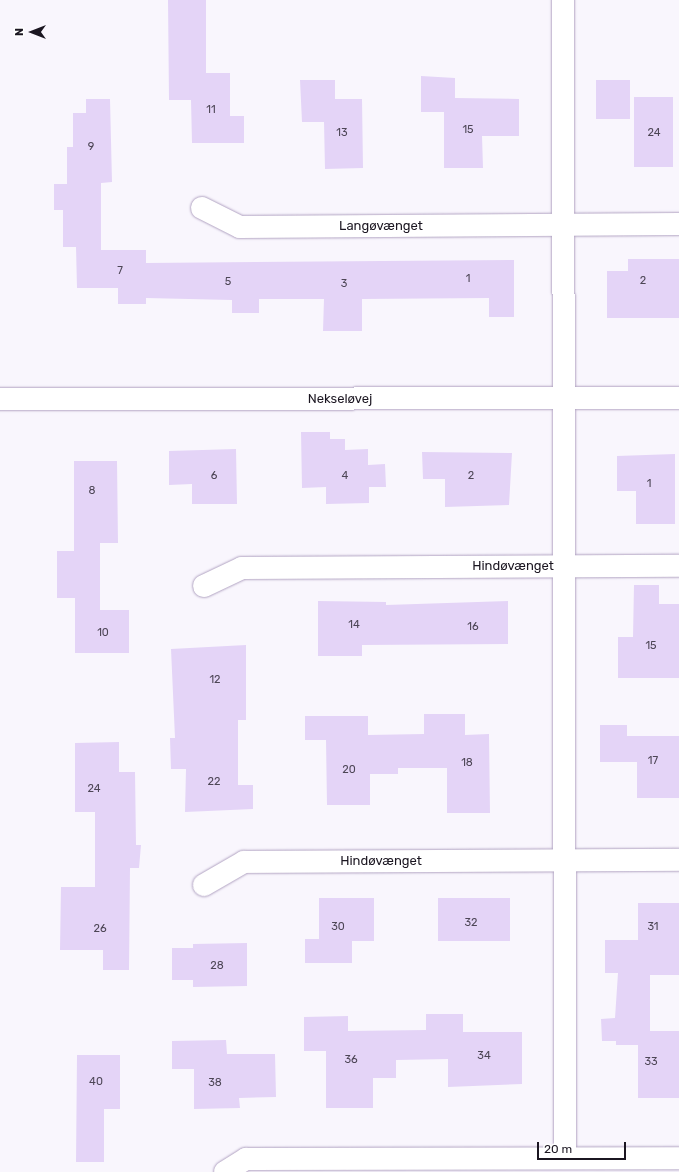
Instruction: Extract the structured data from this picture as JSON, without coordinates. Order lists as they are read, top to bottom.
{
  "streets": {
    "street": ["Langøvænget", "Nekseløvej", "Hindøvænget"]
  },
  "crossings": [
    ["Nekseløvej", "Hindøvænget"]
  ],
  "house_numbers": [
    "11",
    "15",
    "13",
    "24",
    "9",
    "7",
    "1",
    "2",
    "5",
    "3",
    "6",
    "4",
    "2",
    "1",
    "8",
    "14",
    "16",
    "10",
    "15",
    "12",
    "17",
    "18",
    "20",
    "22",
    "24",
    "32",
    "30",
    "31",
    "26",
    "28",
    "34",
    "36",
    "33",
    "40",
    "38"
  ],
  "scale_bar": "20 m",
  "north": "left"
}
